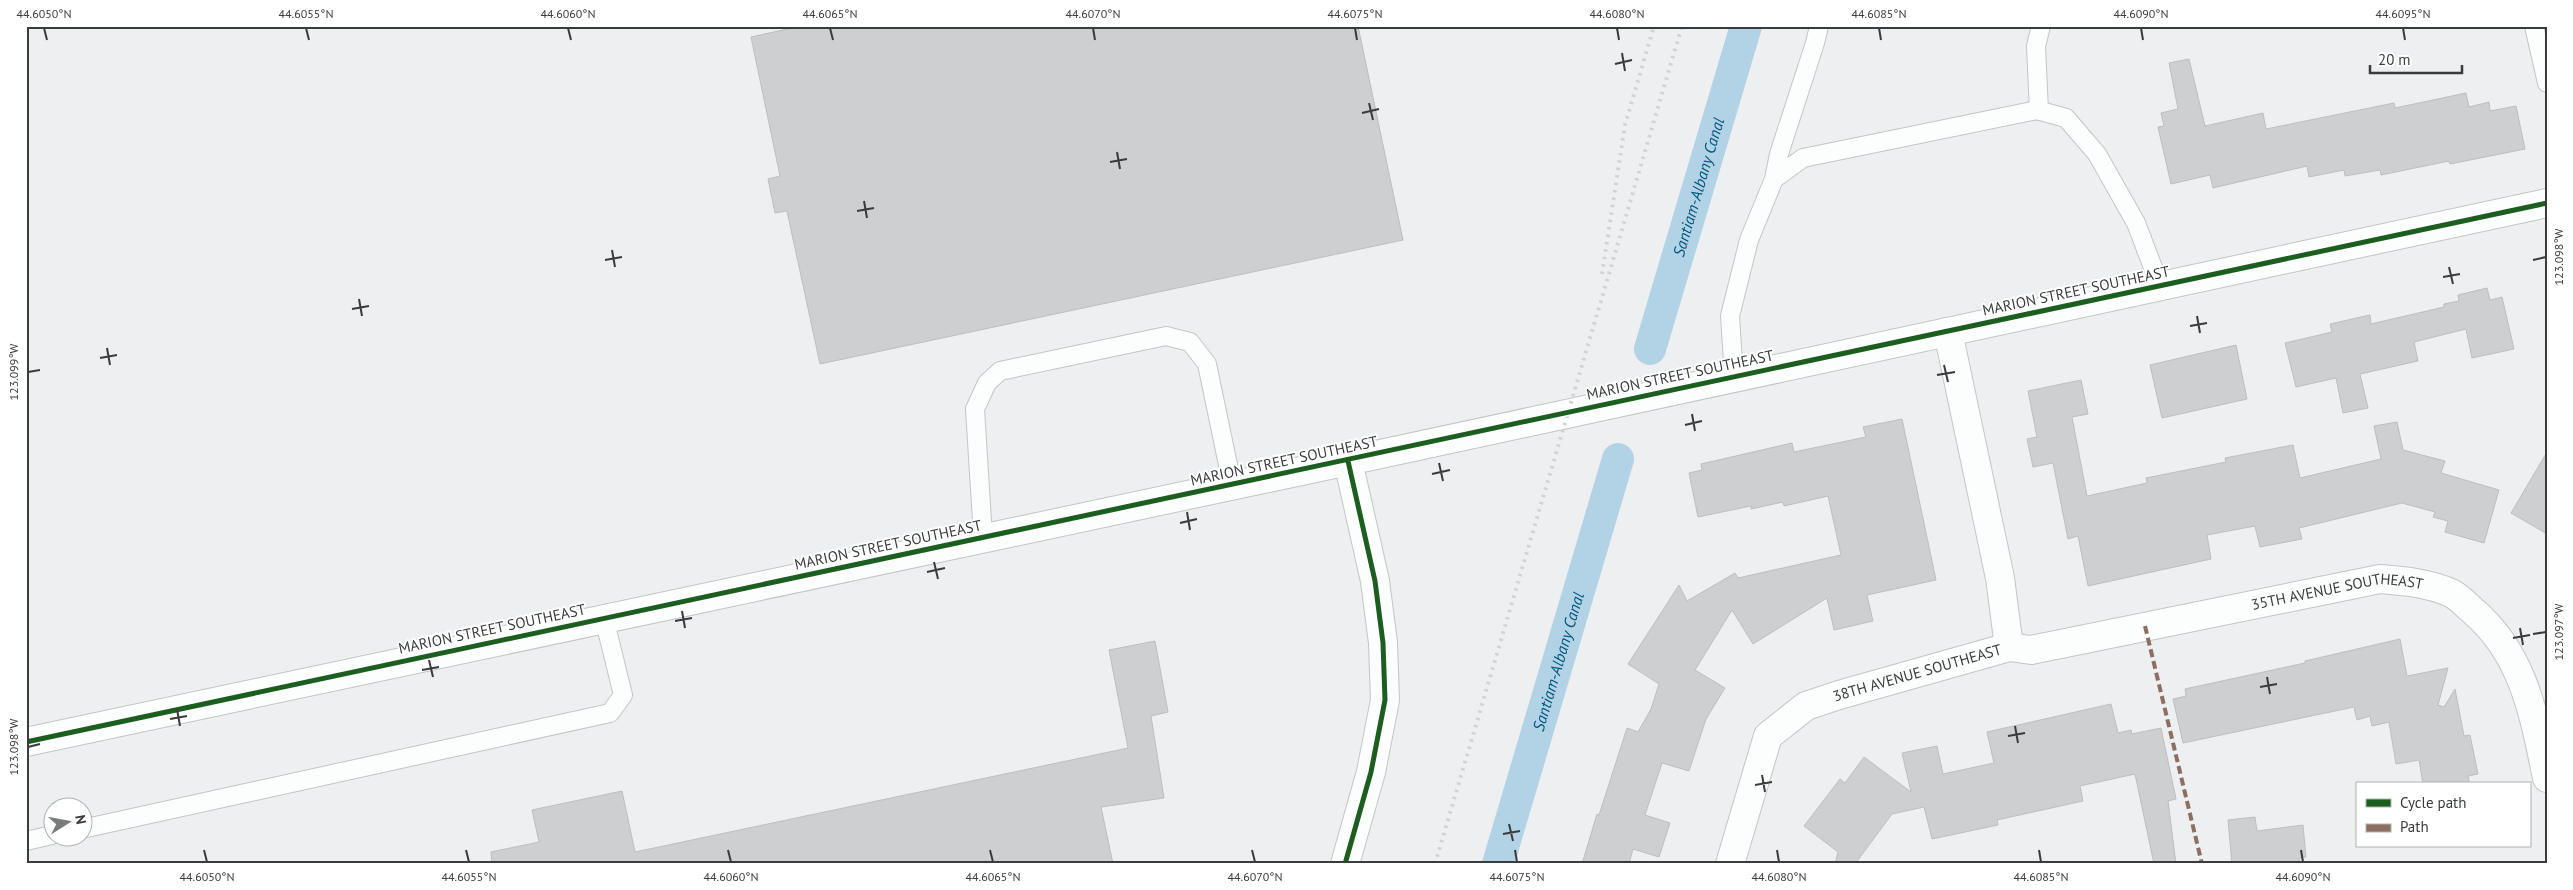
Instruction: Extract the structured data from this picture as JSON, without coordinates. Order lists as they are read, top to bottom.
{
  "streets": {
    "street": ["MARION STREET SOUTHEAST", "35TH AVENUE SOUTHEAST", "38TH AVENUE SOUTHEAST"]
  },
  "crossings": [
    ["MARION STREET SOUTHEAST", "38TH AVENUE SOUTHEAST"],
    ["35TH AVENUE SOUTHEAST", "38TH AVENUE SOUTHEAST"]
  ],
  "water": ["Santiam-Albany Canal"],
  "legend": ["Cycle path", "Path"],
  "scale_bar": "20 m",
  "north": "right",
  "coordinates": [
    "44.6050°N",
    "44.6055°N",
    "44.6060°N",
    "44.6065°N",
    "44.6070°N",
    "44.6075°N",
    "44.6080°N",
    "44.6085°N",
    "44.6090°N",
    "44.6095°N",
    "123.098°W",
    "123.099°W",
    "123.097°W"
  ]
}
